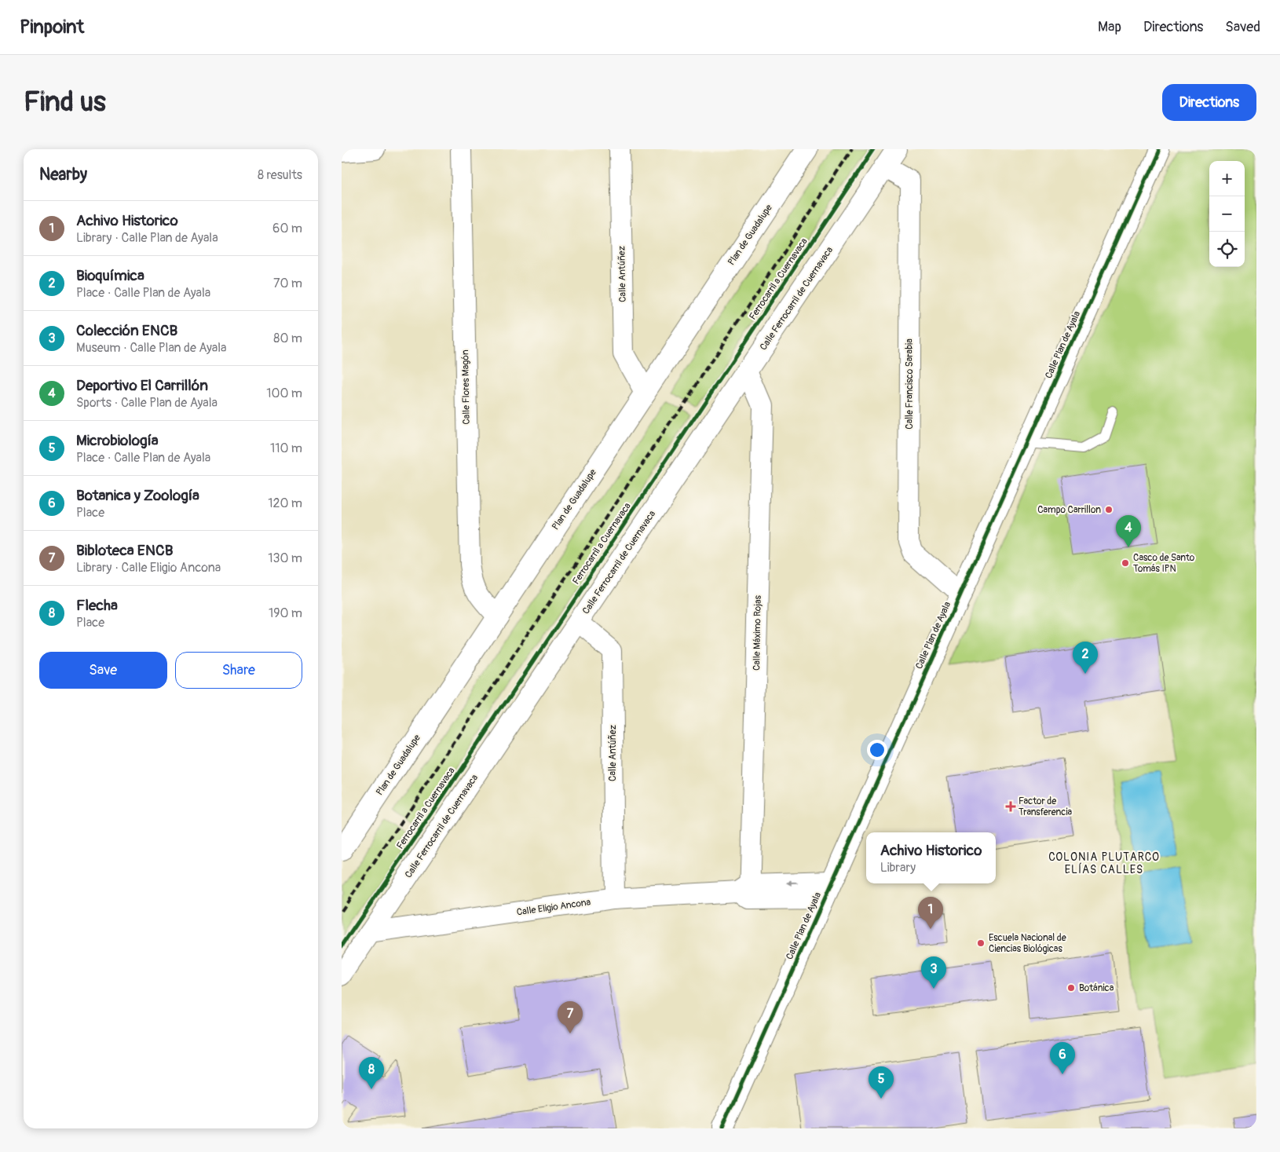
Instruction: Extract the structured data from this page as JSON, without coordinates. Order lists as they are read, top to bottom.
{
  "streets": {
    "street": [
      "Plan de Guadalupe",
      "Calle Antúñez",
      "Calle Ferrocarril de Cuernavaca",
      "Calle Plan de Ayala",
      "Calle Francisco Sarabia",
      "Calle Flores Magón",
      "Calle Máximo Rojas",
      "Calle Eligio Ancona"
    ],
    "cycle path": ["Ferrocarril a Cuernavaca"]
  },
  "crossings": [
    ["Plan de Guadalupe", "Calle Antúñez"],
    ["Plan de Guadalupe", "Calle Flores Magón"],
    ["Calle Antúñez", "Calle Ferrocarril de Cuernavaca"],
    ["Calle Antúñez", "Calle Eligio Ancona"],
    ["Calle Ferrocarril de Cuernavaca", "Calle Francisco Sarabia"],
    ["Calle Ferrocarril de Cuernavaca", "Calle Máximo Rojas"],
    ["Calle Ferrocarril de Cuernavaca", "Calle Eligio Ancona"],
    ["Calle Plan de Ayala", "Calle Francisco Sarabia"],
    ["Calle Plan de Ayala", "Calle Eligio Ancona"],
    ["Calle Máximo Rojas", "Calle Eligio Ancona"]
  ],
  "districts": ["COLONIA PLUTARCO ELÍAS CALLES"],
  "places": {
    "other": [
      "Campo Carrillon",
      "Casco de Santo Tomás IPN",
      "Escuela Nacional de Ciencias Biológicas",
      "Botánica"
    ],
    "health": ["Factor de Transferencia"]
  },
  "page": {
    "header": "Pinpoint",
    "nav": ["Map", "Directions", "Saved"],
    "buttons": [
      "Directions",
      ["Save", "Share"]
    ],
    "title": "Find us",
    "heading": ["Nearby", "8 results"],
    "map_buttons": ["+", "−"],
    "list": [
      {
        "mark": "1",
        "name": "Achivo Historico",
        "note": "Library · Calle Plan de Ayala",
        "value": "60 m"
      },
      {
        "mark": "2",
        "name": "Bioquímica",
        "note": "Place · Calle Plan de Ayala",
        "value": "70 m"
      },
      {
        "mark": "3",
        "name": "Colección ENCB",
        "note": "Museum · Calle Plan de Ayala",
        "value": "80 m"
      },
      {
        "mark": "4",
        "name": "Deportivo El Carrillón",
        "note": "Sports · Calle Plan de Ayala",
        "value": "100 m"
      },
      {
        "mark": "5",
        "name": "Microbiología",
        "note": "Place · Calle Plan de Ayala",
        "value": "110 m"
      },
      {
        "mark": "6",
        "name": "Botanica y Zoología",
        "note": "Place",
        "value": "120 m"
      },
      {
        "mark": "7",
        "name": "Bibloteca ENCB",
        "note": "Library · Calle Eligio Ancona",
        "value": "130 m"
      },
      {
        "mark": "8",
        "name": "Flecha",
        "note": "Place",
        "value": "190 m"
      }
    ],
    "pins": [
      "4",
      "2",
      "1",
      "3",
      "7",
      "6",
      "8",
      "5"
    ],
    "popup": ["Achivo Historico", "Library"]
  }
}
